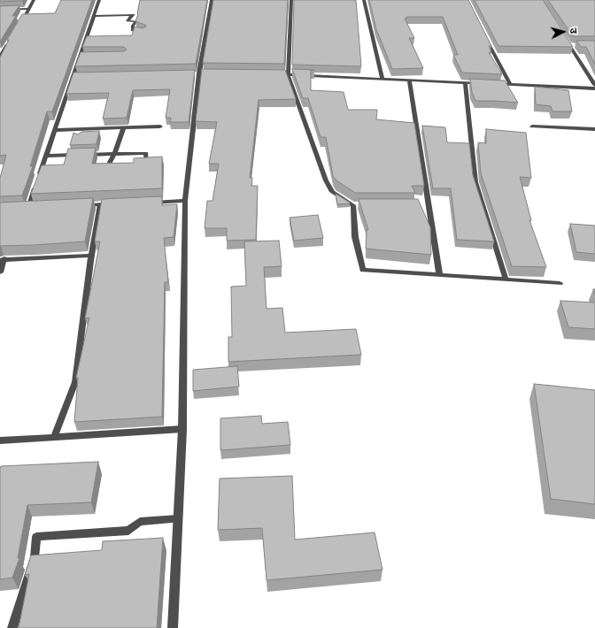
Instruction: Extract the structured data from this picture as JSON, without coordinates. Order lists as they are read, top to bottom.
{
  "north": "right"
}
